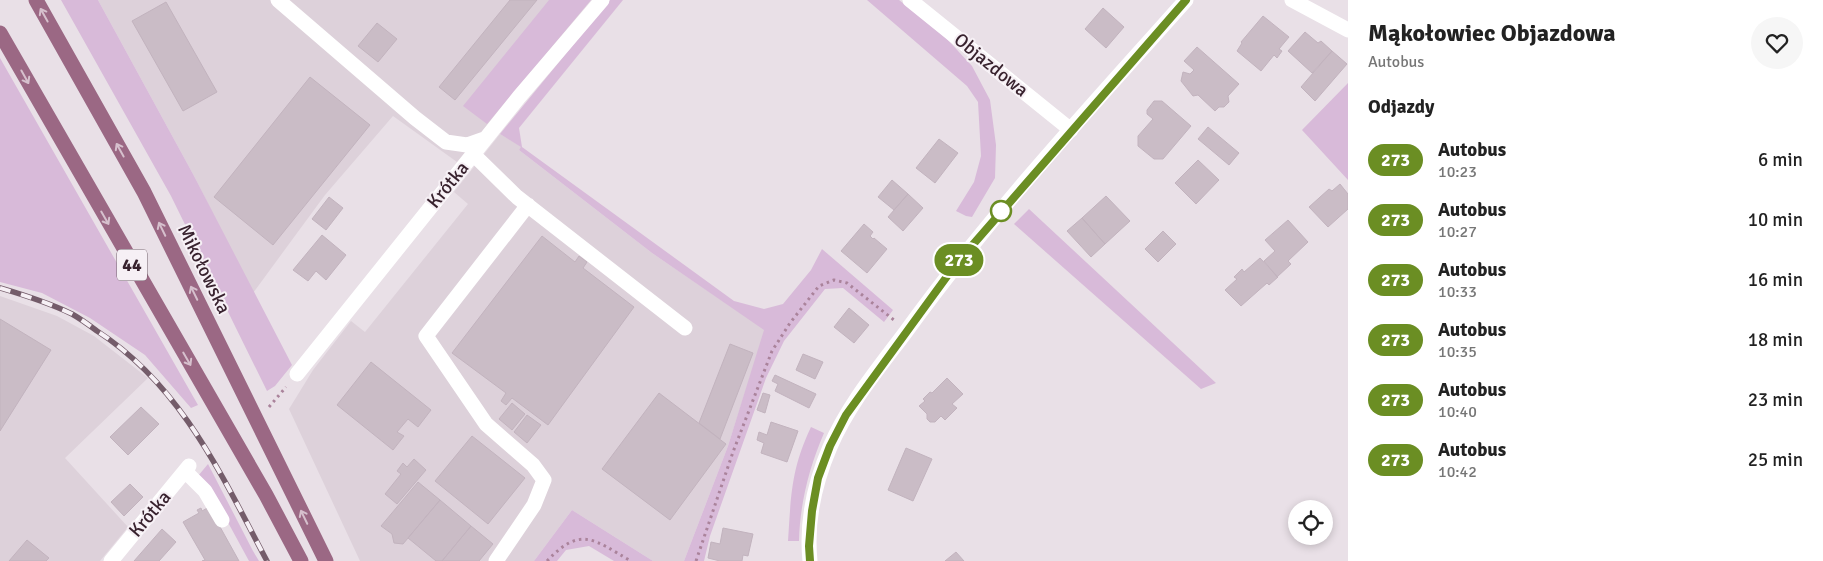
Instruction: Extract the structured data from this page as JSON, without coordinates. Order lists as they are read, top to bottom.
{
  "streets": {
    "main road": ["44", "Mikołowska"],
    "street": ["Objazdowa", "Krótka"]
  },
  "lines": ["bus line 273"],
  "page": {
    "on_map": "273",
    "heading": [
      ["Mąkołowiec Objazdowa", "Autobus"],
      "Odjazdy"
    ],
    "list": [
      {
        "mark": "273",
        "name": "Autobus",
        "note": "10:23",
        "value": "6 min"
      },
      {
        "mark": "273",
        "name": "Autobus",
        "note": "10:27",
        "value": "10 min"
      },
      {
        "mark": "273",
        "name": "Autobus",
        "note": "10:33",
        "value": "16 min"
      },
      {
        "mark": "273",
        "name": "Autobus",
        "note": "10:35",
        "value": "18 min"
      },
      {
        "mark": "273",
        "name": "Autobus",
        "note": "10:40",
        "value": "23 min"
      },
      {
        "mark": "273",
        "name": "Autobus",
        "note": "10:42",
        "value": "25 min"
      }
    ]
  }
}
